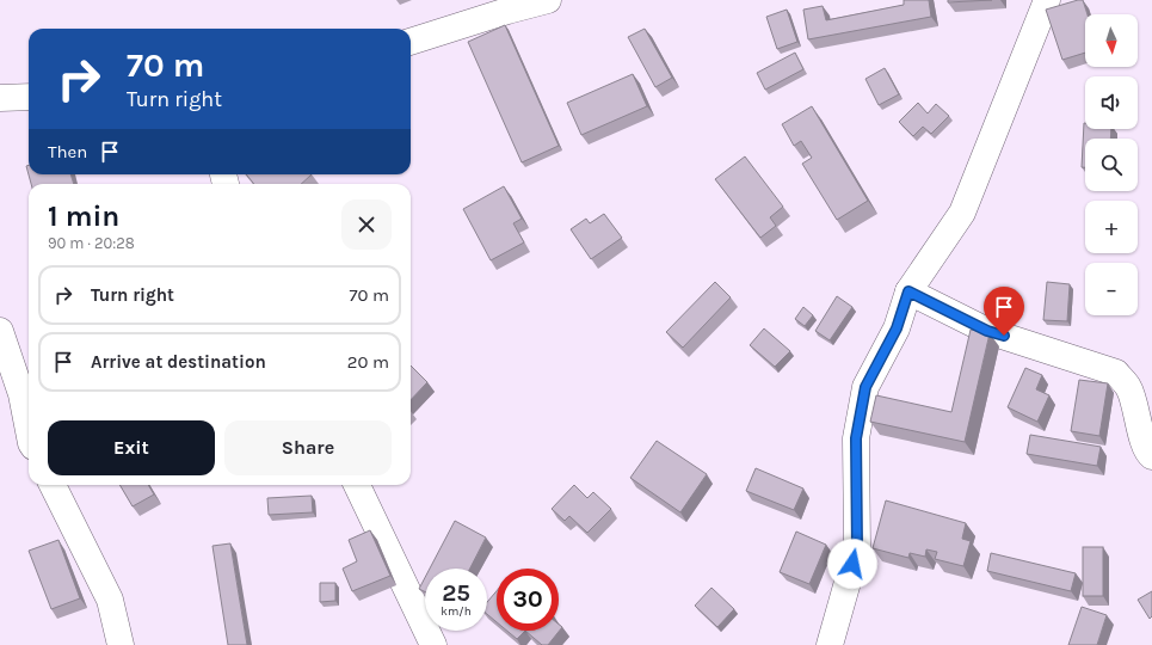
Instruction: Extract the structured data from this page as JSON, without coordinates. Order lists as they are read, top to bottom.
{
  "north": "bottom",
  "page": {
    "map_buttons": ["+", "−"],
    "turn": ["70 m", "Turn right"],
    "then": "Then",
    "heading": ["1 min", "90 m · 20:28"],
    "list": [
      {
        "name": "Turn right",
        "value": "70 m"
      },
      {
        "name": "Arrive at destination",
        "value": "20 m"
      }
    ],
    "buttons": ["Exit", "Share"],
    "speed": "25 km/h",
    "limit": "30"
  }
}
